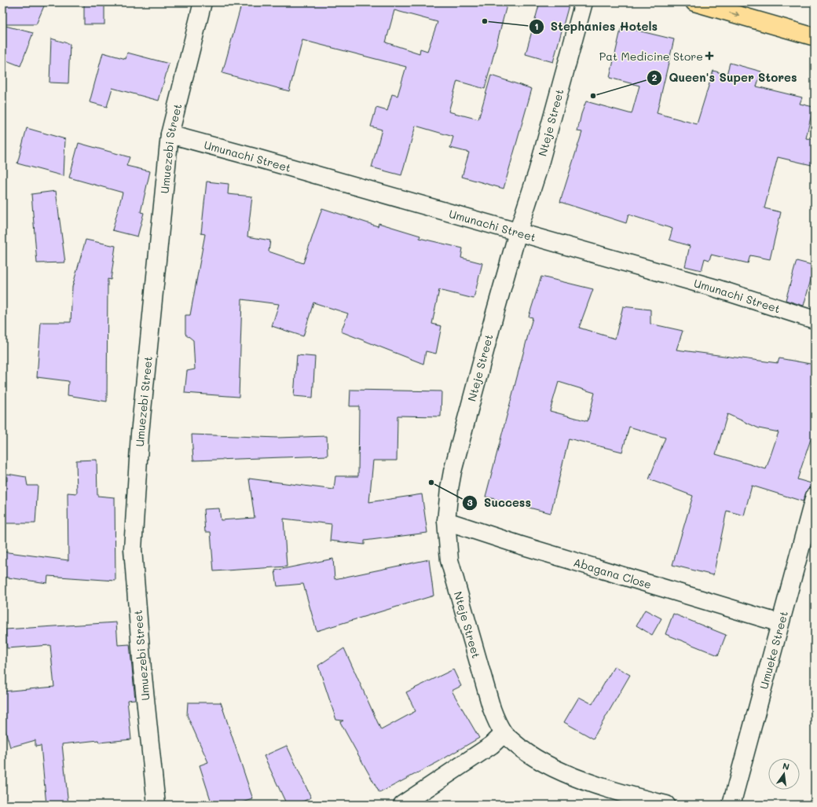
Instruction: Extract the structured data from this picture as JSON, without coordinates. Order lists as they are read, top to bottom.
{
  "streets": {
    "street": [
      "Nteje Street",
      "Umuezebi Street",
      "Umunachi Street",
      "Abagana Close",
      "Umueke Street"
    ]
  },
  "crossings": [
    ["Nteje Street", "Umunachi Street"],
    ["Nteje Street", "Abagana Close"],
    ["Umuezebi Street", "Umunachi Street"],
    ["Abagana Close", "Umueke Street"]
  ],
  "places": {
    "other": ["Stephanies Hotels", "Queen's Super Stores", "Success"],
    "health": ["Pat Medicine Store"]
  },
  "north": "top"
}
